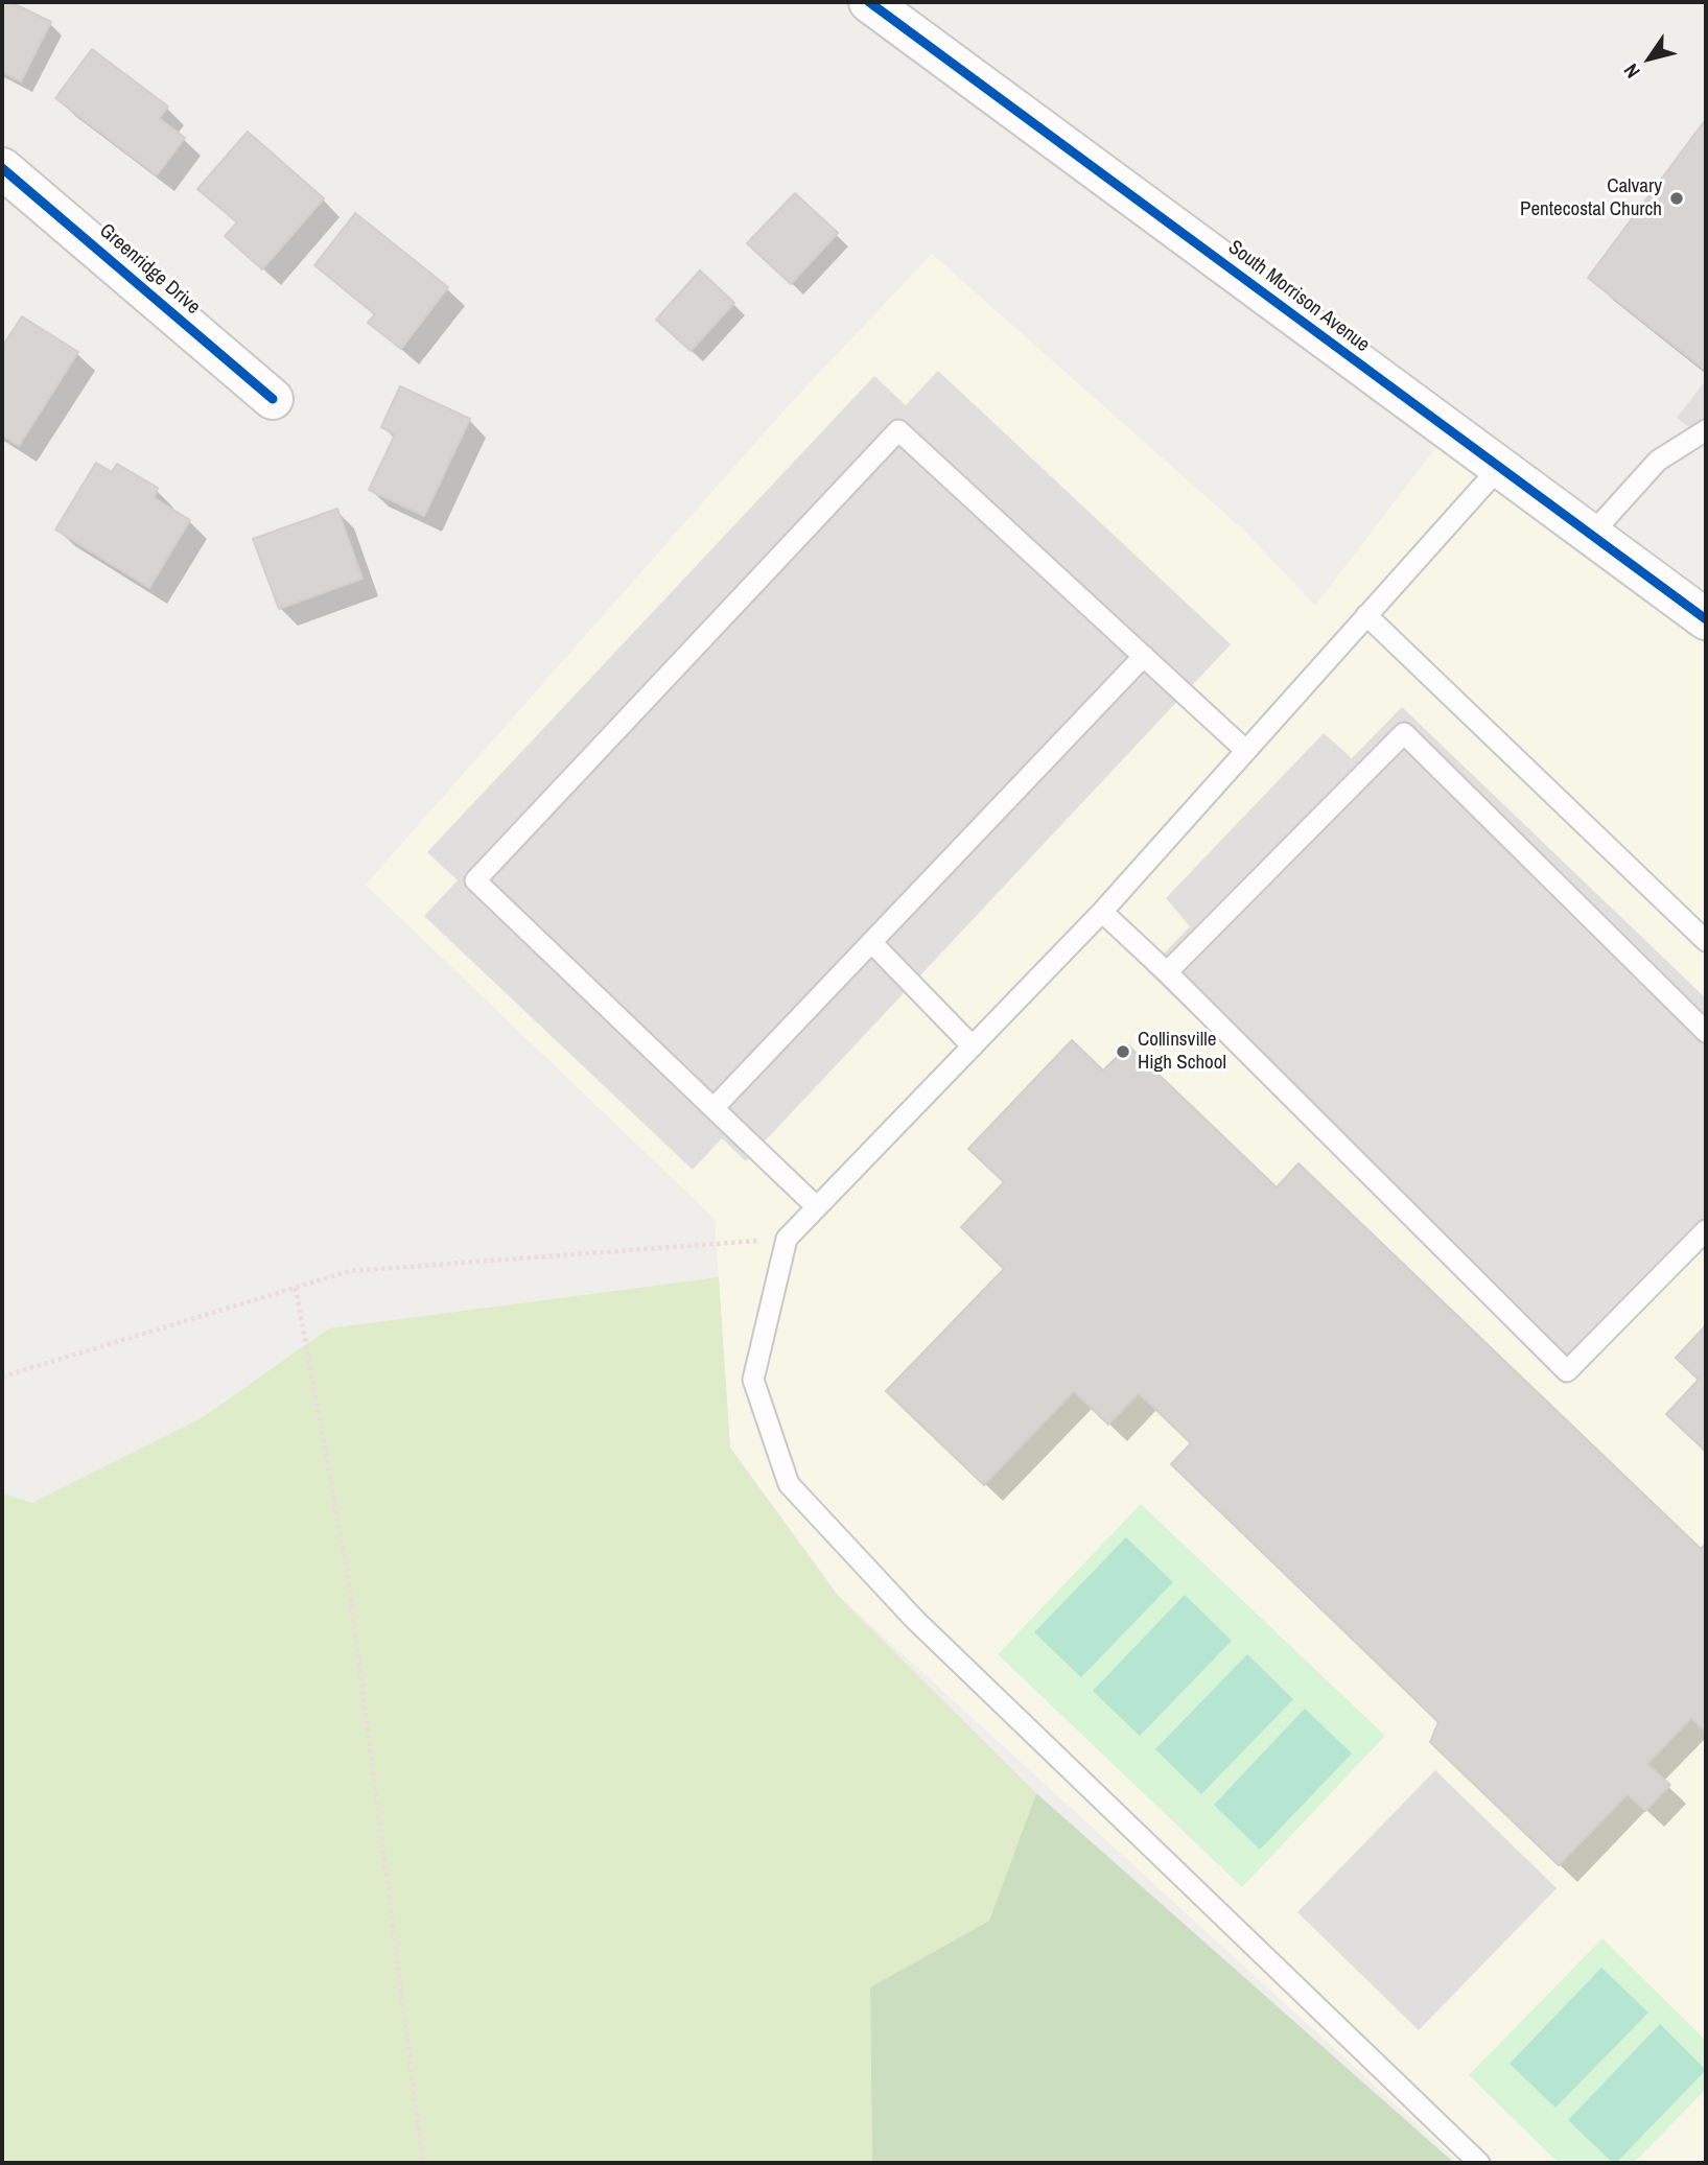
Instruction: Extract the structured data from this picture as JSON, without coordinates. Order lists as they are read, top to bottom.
{
  "streets": {
    "street": ["Greenridge Drive", "South Morrison Avenue"]
  },
  "places": ["Calvary Pentecostal Church", "Collinsville High School"],
  "north": "bottom left"
}
